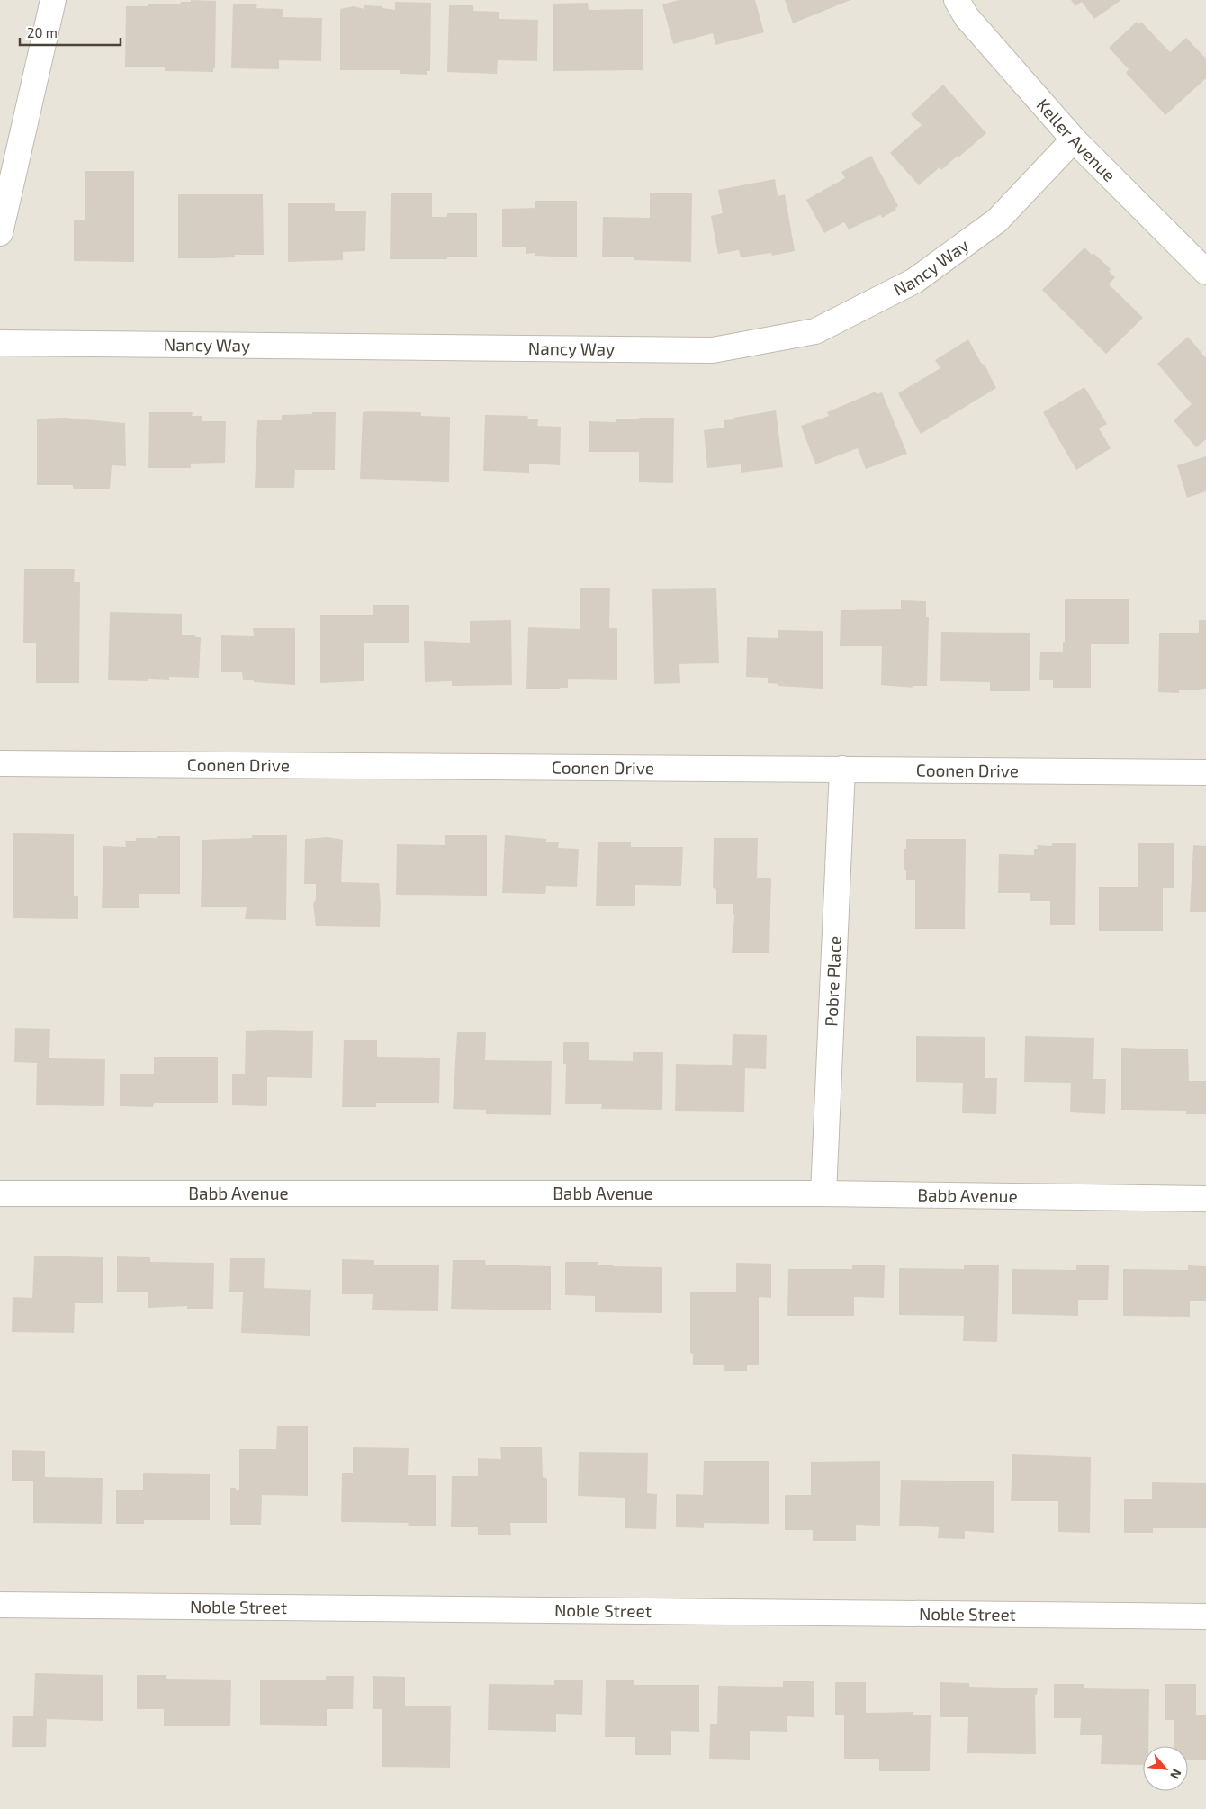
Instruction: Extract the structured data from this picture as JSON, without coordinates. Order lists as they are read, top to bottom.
{
  "streets": {
    "street": [
      "Keller Avenue",
      "Nancy Way",
      "Coonen Drive",
      "Pobre Place",
      "Babb Avenue",
      "Noble Street"
    ]
  },
  "crossings": [
    ["Keller Avenue", "Nancy Way"],
    ["Coonen Drive", "Pobre Place"],
    ["Pobre Place", "Babb Avenue"]
  ],
  "scale_bar": "20 m",
  "north": "bottom right"
}
